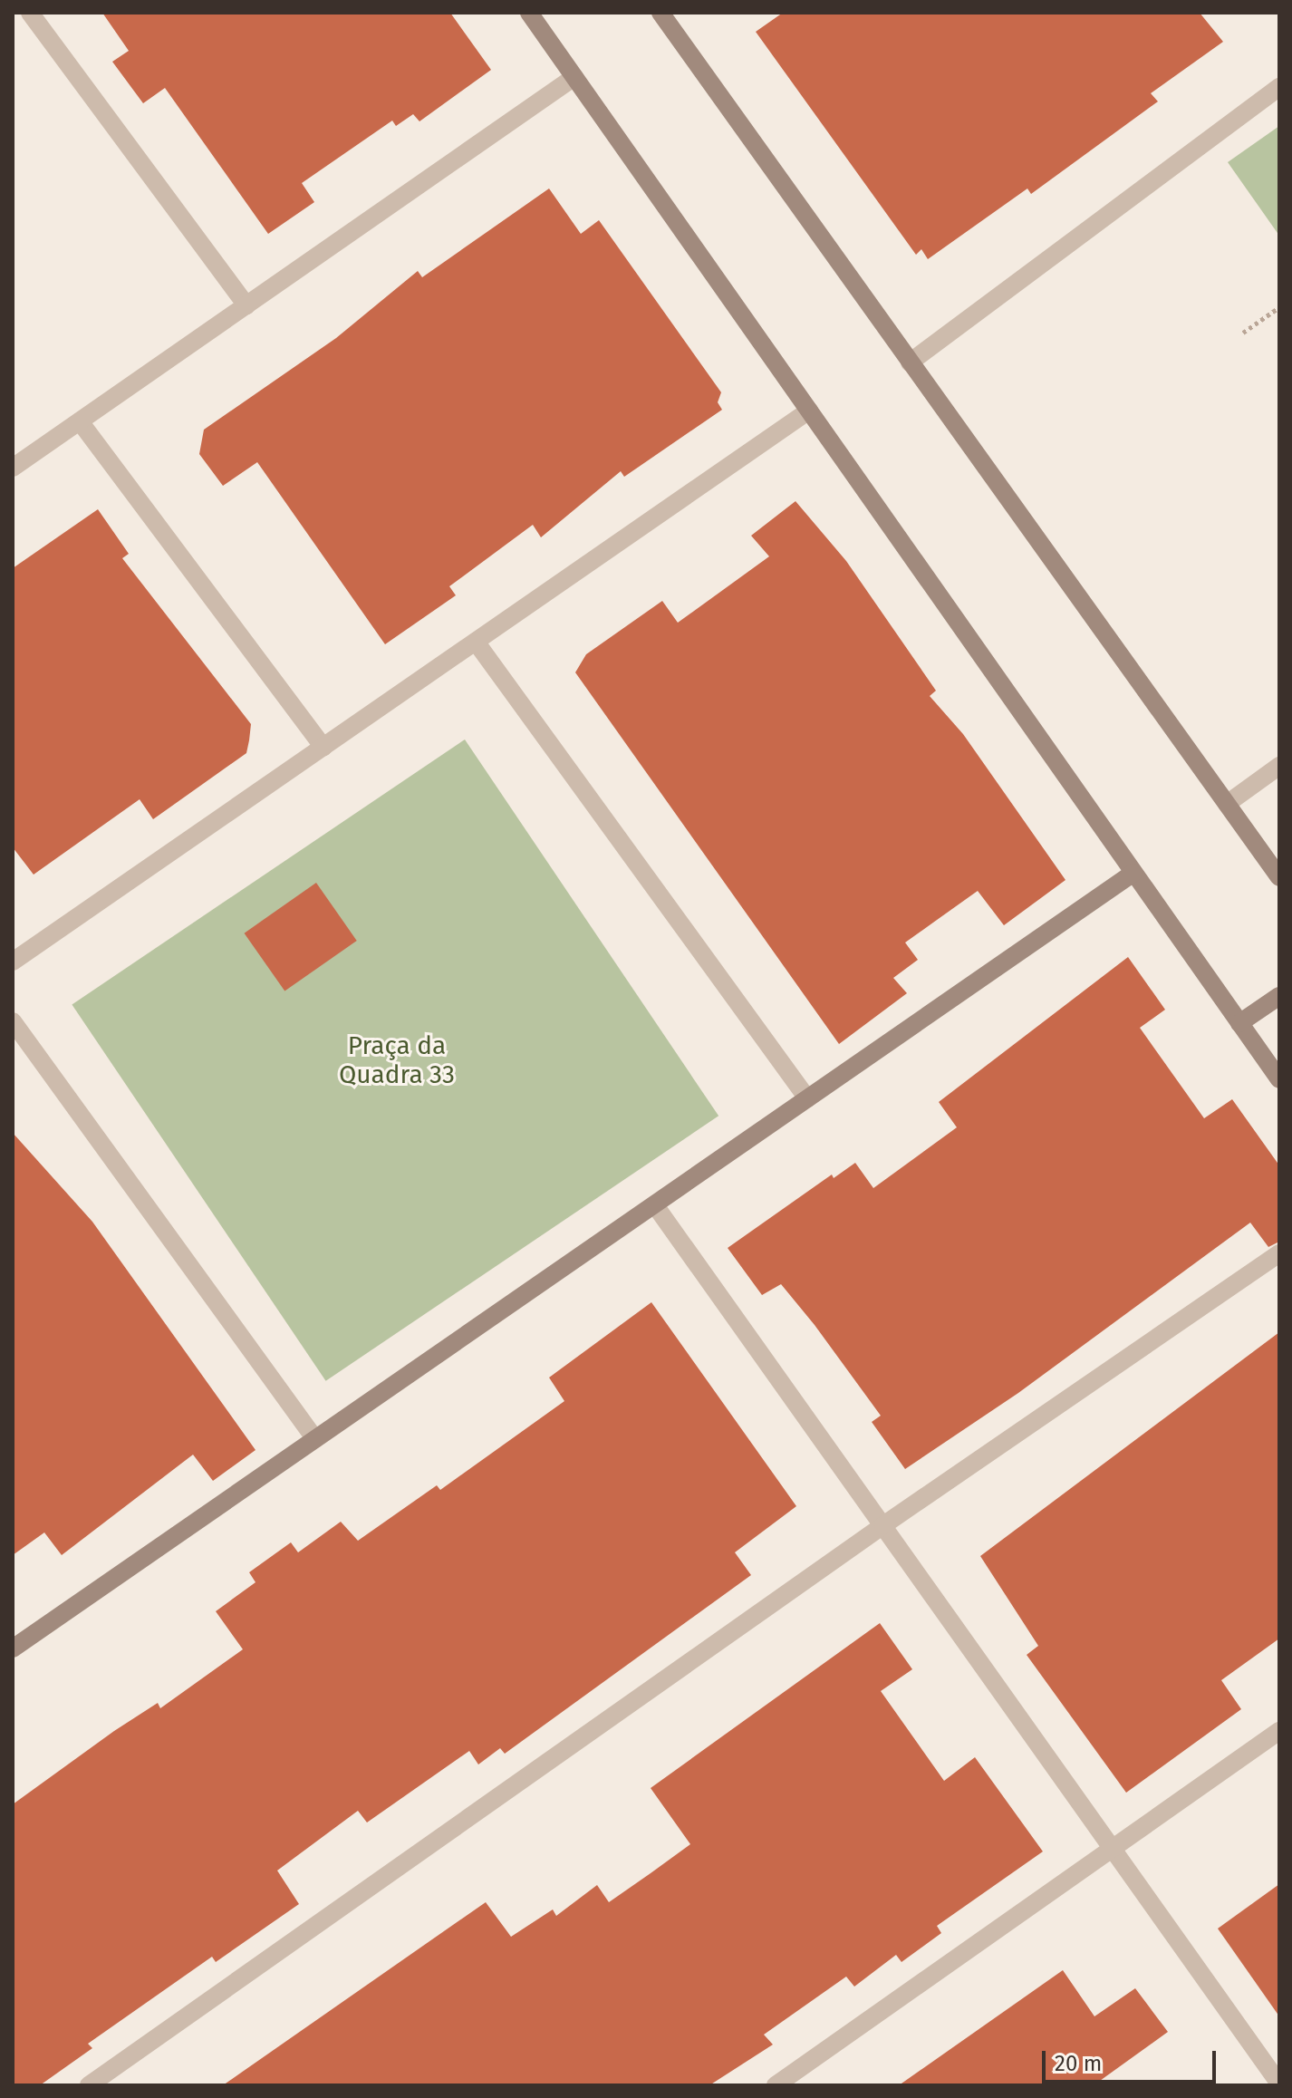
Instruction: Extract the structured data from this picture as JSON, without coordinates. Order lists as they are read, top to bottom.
{
  "parks": ["Praça da Quadra 33"],
  "scale_bar": "20 m"
}
